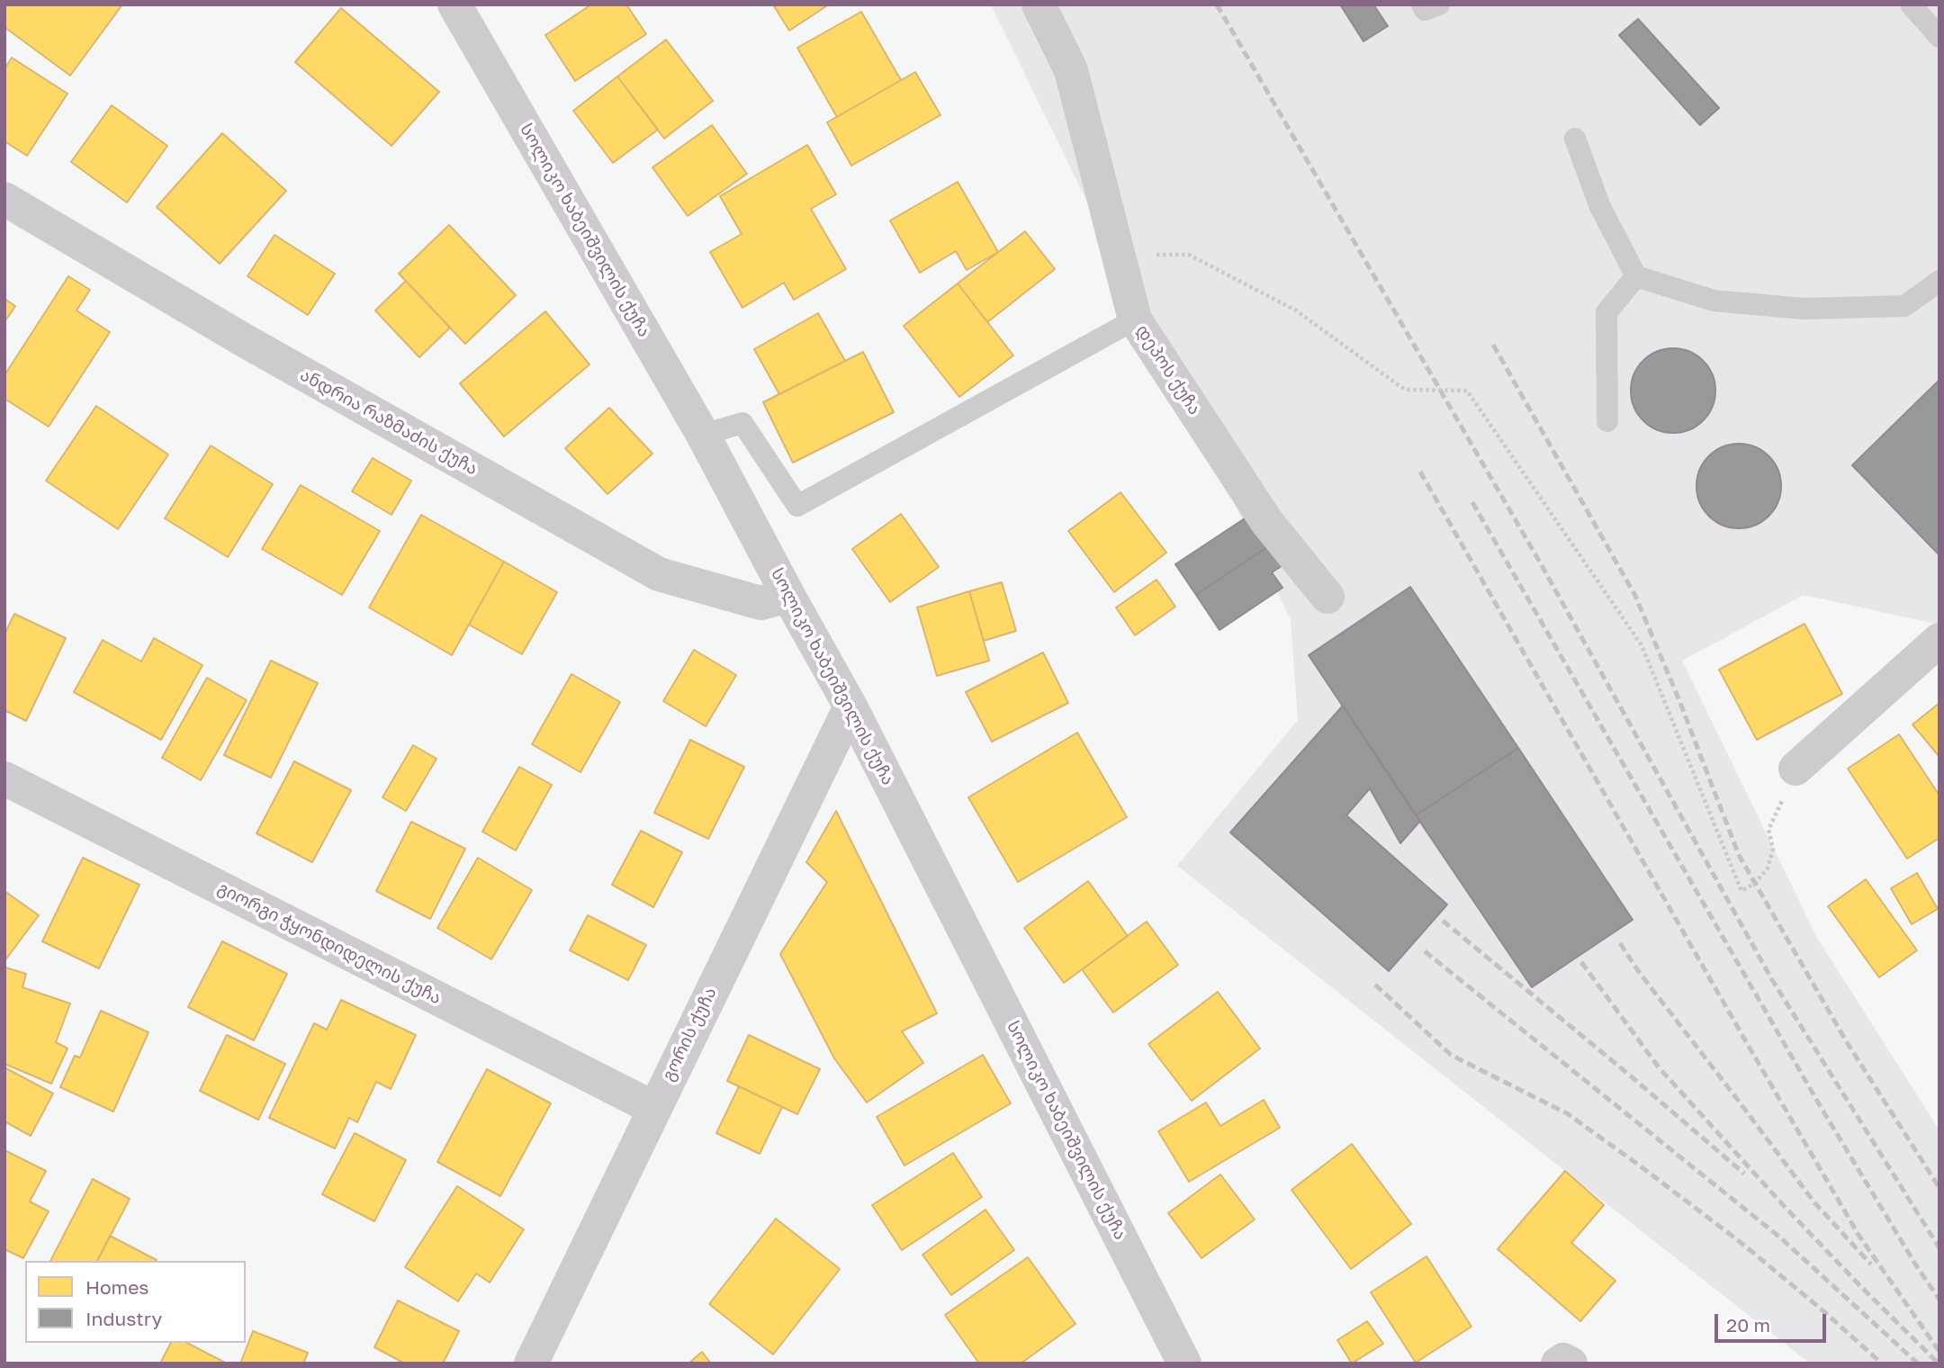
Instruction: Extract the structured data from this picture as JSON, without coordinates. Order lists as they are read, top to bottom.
{
  "streets": {
    "street": [
      "სოლიკო ხაბეიშვილის ქუჩა",
      "დეპოს ქუჩა",
      "ანდრია რაზმაძის ქუჩა",
      "გიორგი ჭყონდიდელის ქუჩა",
      "გორის ქუჩა"
    ]
  },
  "crossings": [
    ["სოლიკო ხაბეიშვილის ქუჩა", "ანდრია რაზმაძის ქუჩა"],
    ["სოლიკო ხაბეიშვილის ქუჩა", "გორის ქუჩა"],
    ["გიორგი ჭყონდიდელის ქუჩა", "გორის ქუჩა"]
  ],
  "legend": ["Homes", "Industry"],
  "scale_bar": "20 m"
}
